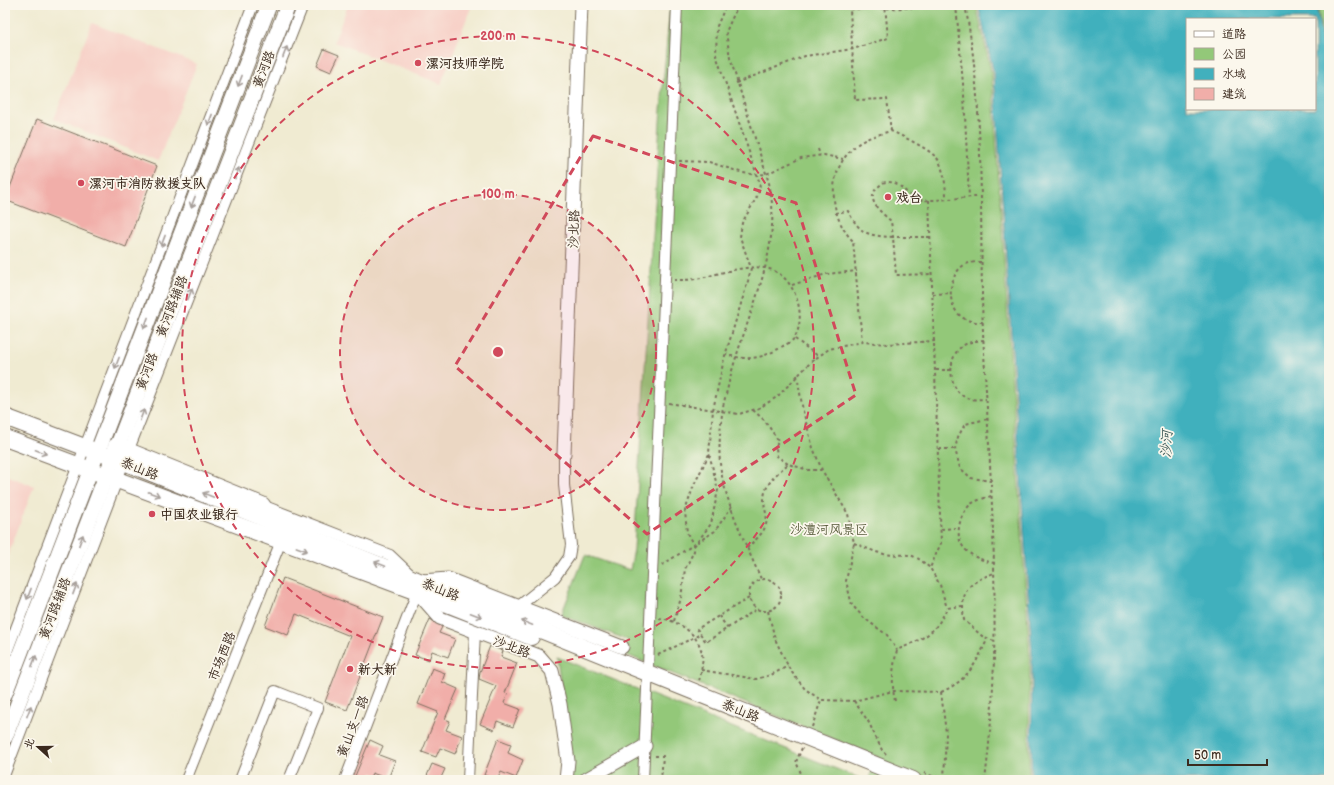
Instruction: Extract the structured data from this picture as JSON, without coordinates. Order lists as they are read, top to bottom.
{
  "streets": {
    "main road": ["黄河路", "泰山路"],
    "street": [
      "沙北路",
      "黄河路辅路",
      "市场西路",
      "黄山支一路"
    ]
  },
  "crossings": [
    ["黄河路", "黄河路辅路"],
    ["黄河路", "泰山路"],
    ["沙北路", "泰山路"],
    ["沙北路", "黄山支一路"],
    ["黄河路辅路", "泰山路"],
    ["泰山路", "市场西路"],
    ["泰山路", "黄山支一路"]
  ],
  "water": ["沙河"],
  "parks": ["沙澧河风景区"],
  "places": [
    "漯河技师学院",
    "漯河市消防救援支队",
    "戏台",
    "中国农业银行",
    "新大新"
  ],
  "legend": [
    "道路",
    "公园",
    "水域",
    "建筑"
  ],
  "scale_bar": "50 m",
  "north": "left",
  "rings": ["200 m", "100 m"]
}
